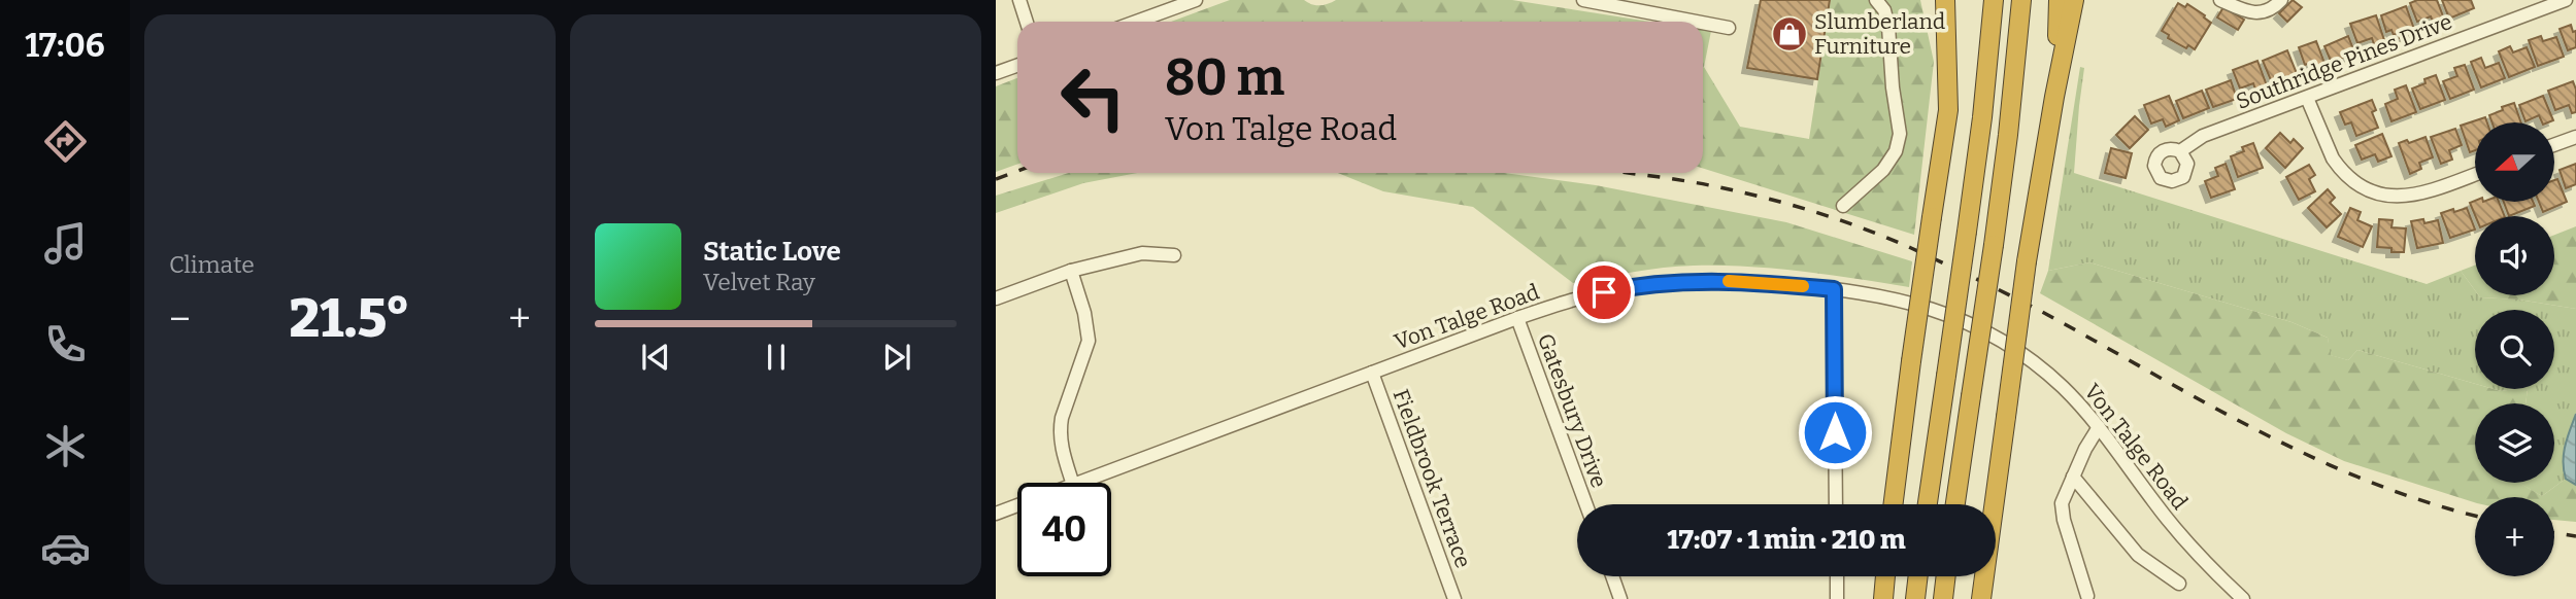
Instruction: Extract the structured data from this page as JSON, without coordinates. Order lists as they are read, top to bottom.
{
  "streets": {
    "street": [
      "Southridge Pines Drive",
      "Von Talge Road",
      "Gatesbury Drive",
      "Fieldbrook Terrace"
    ]
  },
  "crossings": [
    ["Von Talge Road", "Gatesbury Drive"],
    ["Von Talge Road", "Fieldbrook Terrace"]
  ],
  "places": {
    "shop": ["Slumberland Furniture"]
  },
  "north": "left",
  "page": {
    "tabs": "17:06",
    "tile": "Climate",
    "turn": ["80 m", "Von Talge Road"],
    "map_buttons": "+",
    "song": ["Static Love", "Velvet Ray"],
    "heat": ["−", "21.5°", "+"],
    "limit": "40",
    "trip": "17:07 · 1 min · 210 m"
  }
}
